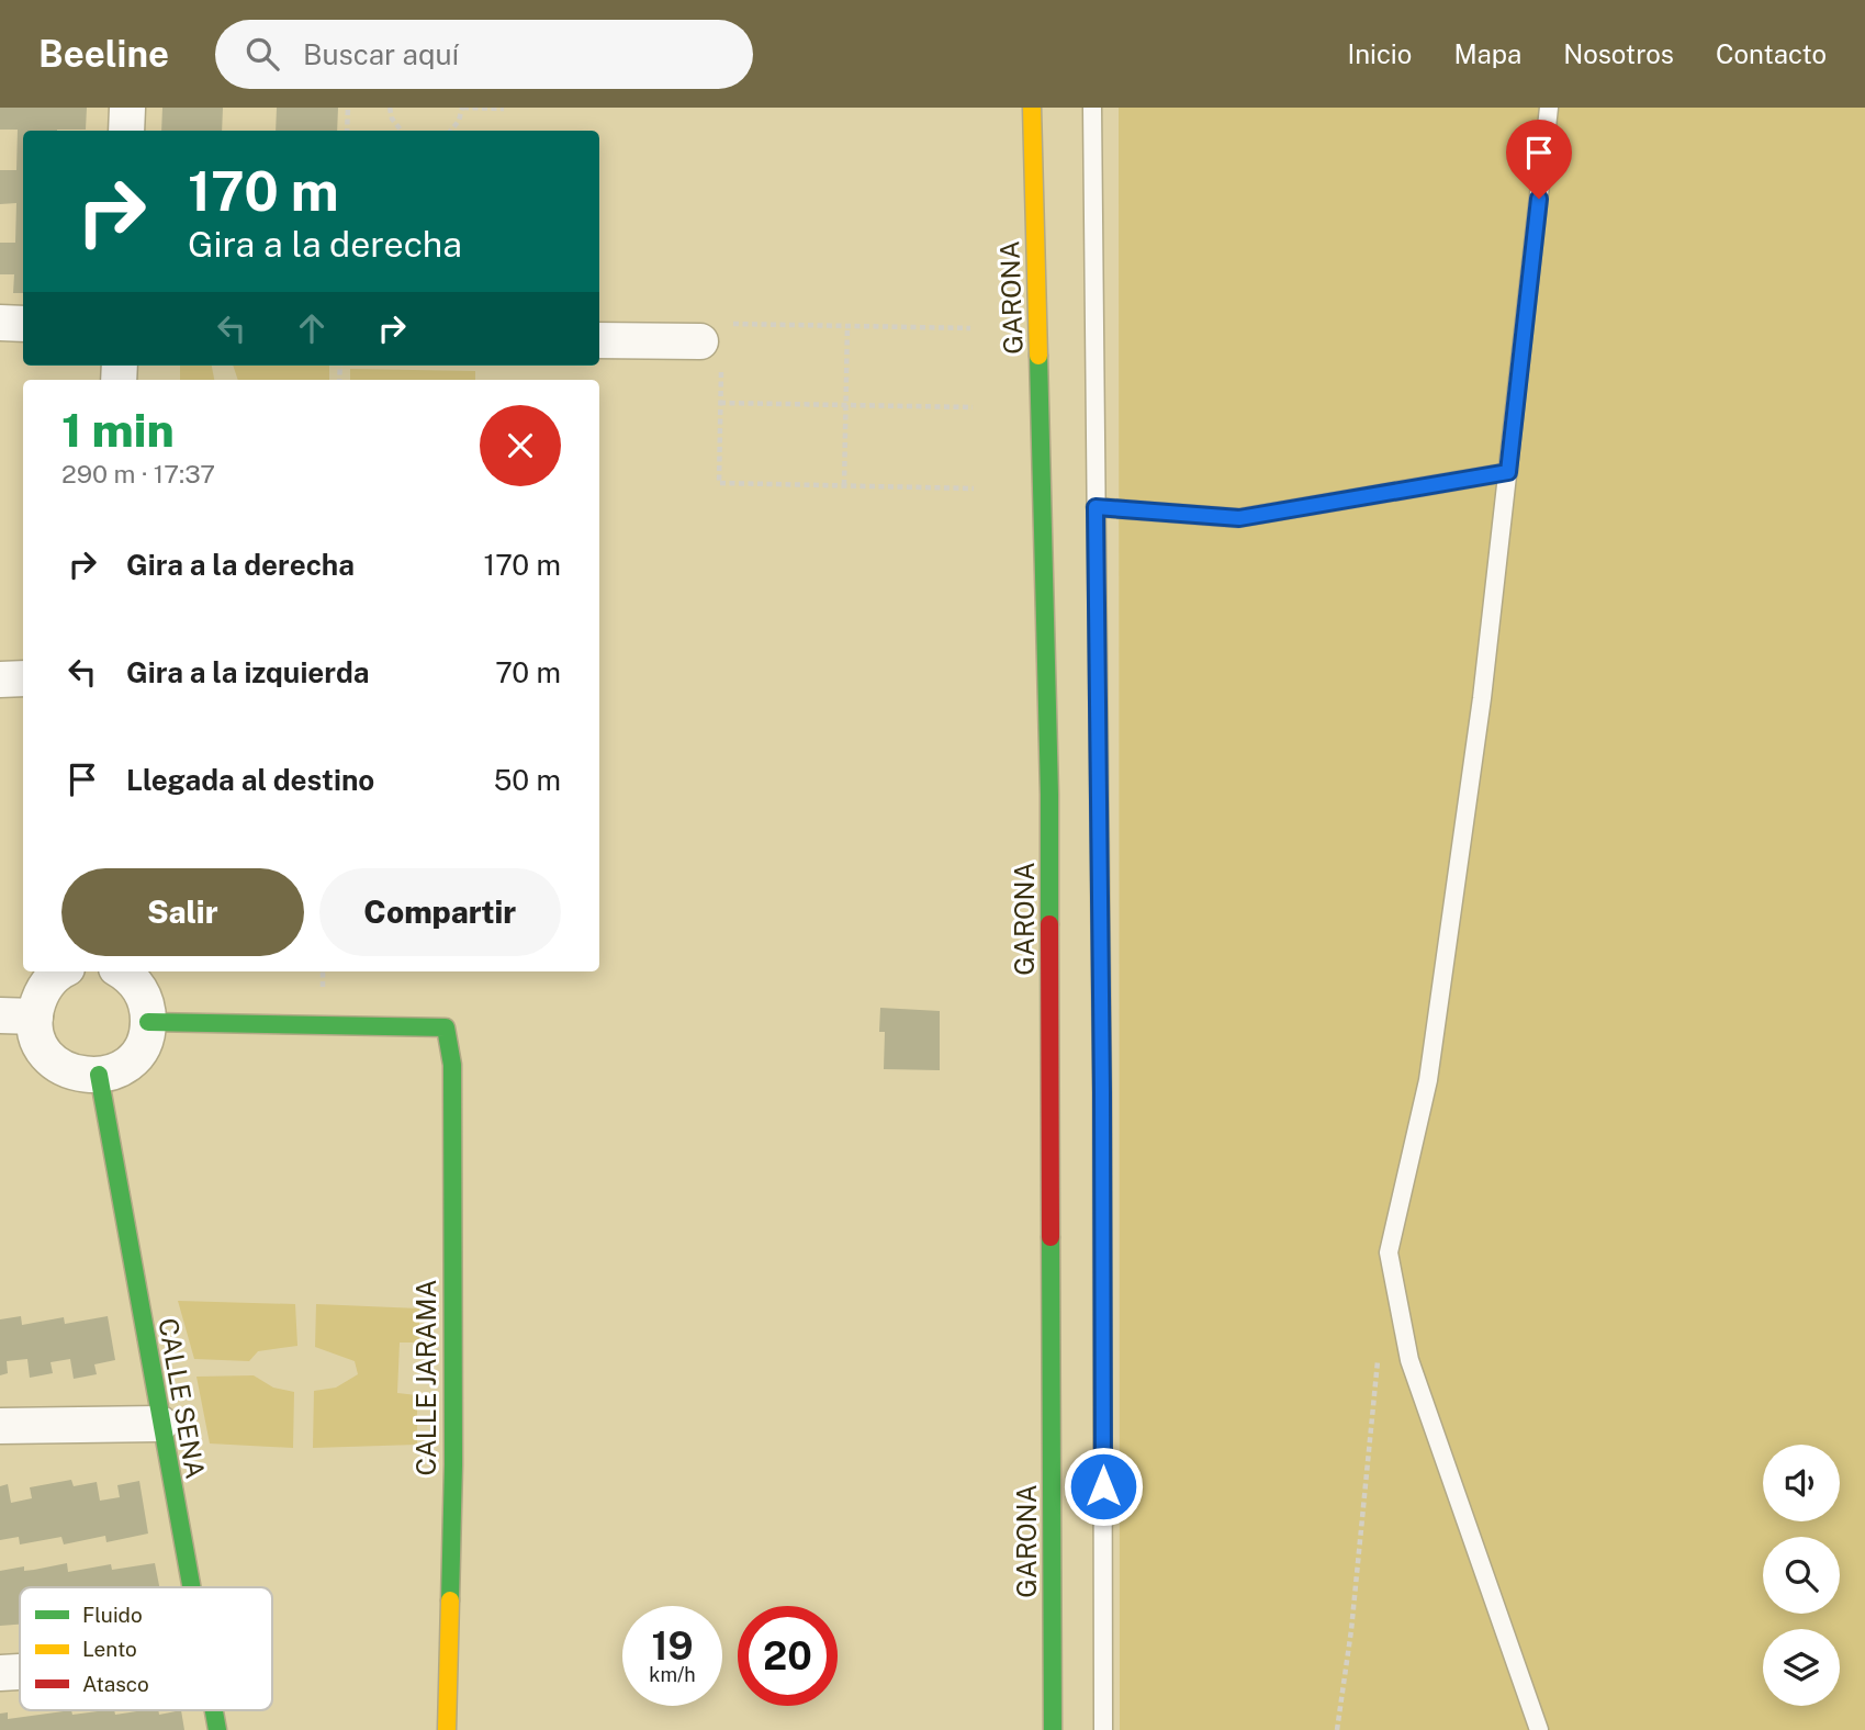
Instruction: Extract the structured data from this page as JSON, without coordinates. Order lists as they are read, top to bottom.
{
  "streets": {
    "street": ["GARONA", "CALLE JARAMA", "CALLE SENA"]
  },
  "legend": ["Fluido", "Lento", "Atasco"],
  "page": {
    "header": "Beeline",
    "search": "Buscar aquí",
    "nav": [
      "Inicio",
      "Mapa",
      "Nosotros",
      "Contacto"
    ],
    "turn": ["170 m", "Gira a la derecha"],
    "heading": ["1 min", "290 m · 17:37"],
    "list": [
      {
        "name": "Gira a la derecha",
        "value": "170 m"
      },
      {
        "name": "Gira a la izquierda",
        "value": "70 m"
      },
      {
        "name": "Llegada al destino",
        "value": "50 m"
      }
    ],
    "buttons": ["Salir", "Compartir"],
    "speed": "19 km/h",
    "limit": "20"
  }
}
